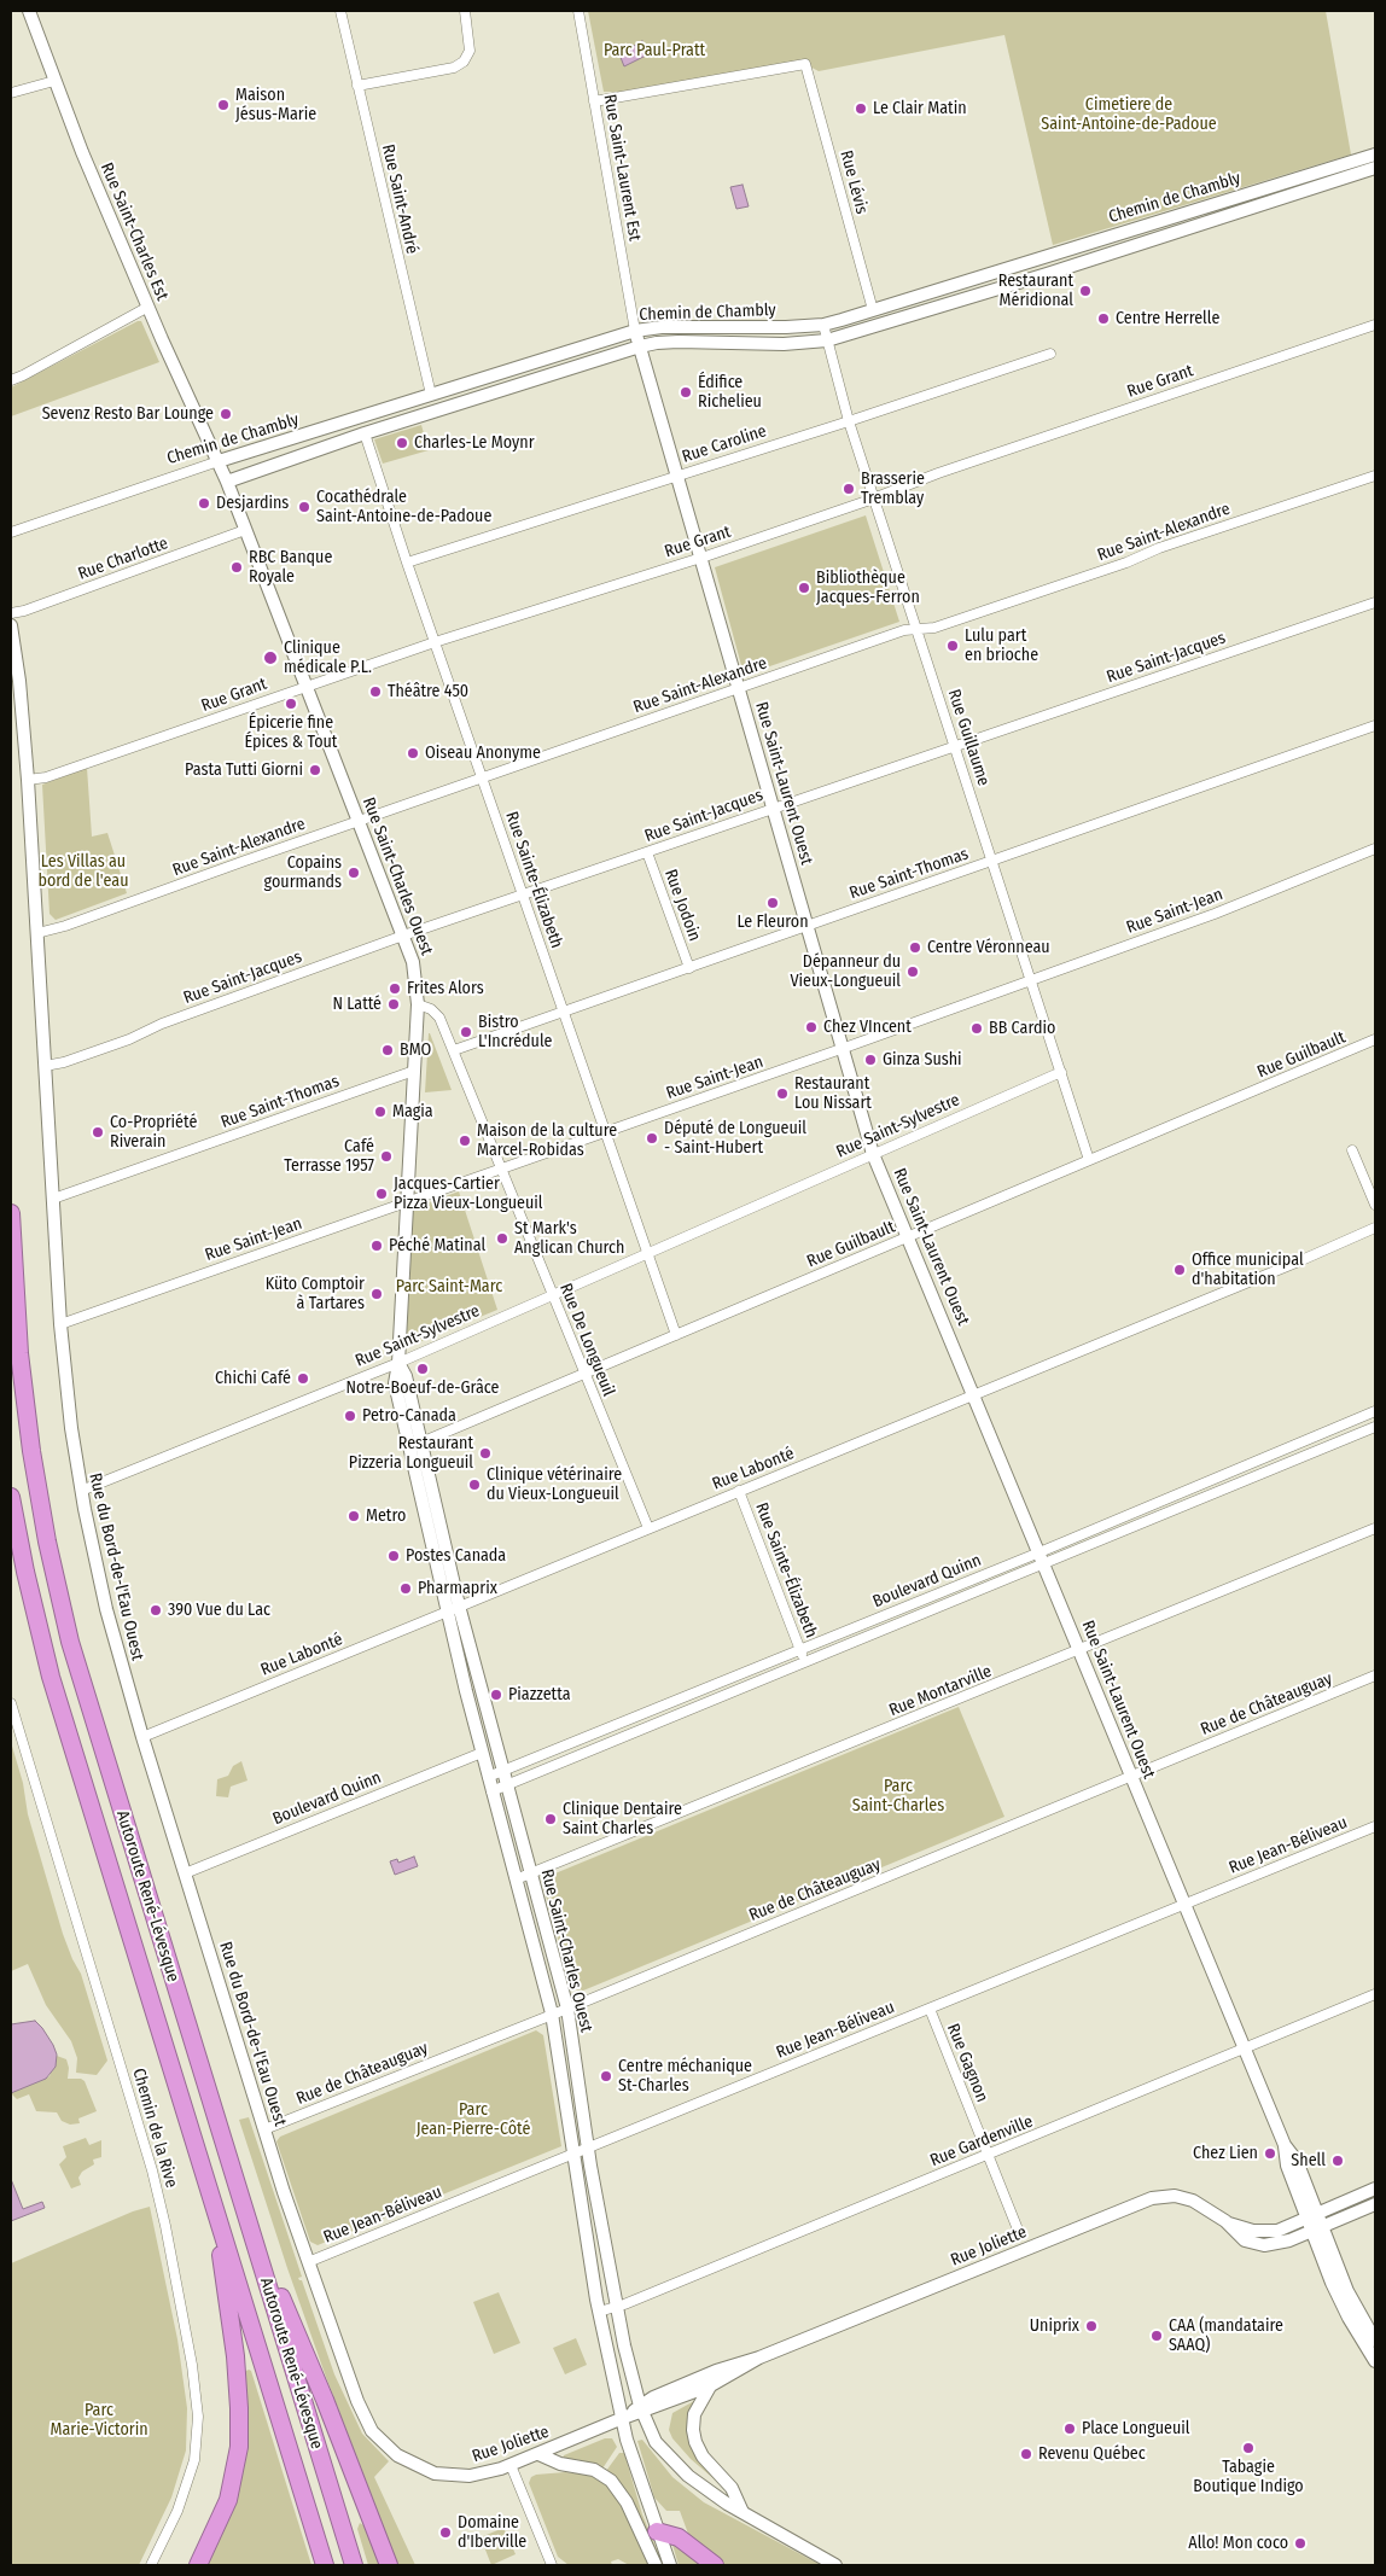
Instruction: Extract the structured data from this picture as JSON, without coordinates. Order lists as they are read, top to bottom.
{
  "streets": {
    "highway": ["Autoroute René-Lévesque"],
    "street": [
      "Rue Saint-Laurent Est",
      "Rue Lévis",
      "Chemin de Chambly",
      "Rue Saint-André",
      "Rue Saint-Charles Est",
      "Rue Grant",
      "Rue Caroline",
      "Rue Saint-Alexandre",
      "Rue Charlotte",
      "Rue Saint-Jacques",
      "Rue Guillaume",
      "Rue Saint-Laurent Ouest",
      "Rue Saint-Thomas",
      "Rue Saint-Charles Ouest",
      "Rue Sainte-Élizabeth",
      "Rue Jodoin",
      "Rue Saint-Jean",
      "Rue Guilbault",
      "Rue Saint-Sylvestre",
      "Rue De Longueuil",
      "Rue Labonté",
      "Rue du Bord-de-l'Eau Ouest",
      "Boulevard Quinn",
      "Rue Montarville",
      "Rue de Châteauguay",
      "Rue Jean-Béliveau",
      "Rue Gagnon",
      "Chemin de la Rive",
      "Rue Gardenville",
      "Rue Joliette"
    ]
  },
  "crossings": [
    ["Rue Saint-Laurent Est", "Rue Lévis"],
    ["Rue Saint-Laurent Est", "Chemin de Chambly"],
    ["Rue Saint-Laurent Est", "Rue Saint-Laurent Ouest"],
    ["Rue Lévis", "Chemin de Chambly"],
    ["Chemin de Chambly", "Rue Saint-André"],
    ["Chemin de Chambly", "Rue Saint-Charles Est"],
    ["Chemin de Chambly", "Rue Guillaume"],
    ["Chemin de Chambly", "Rue Saint-Laurent Ouest"],
    ["Chemin de Chambly", "Rue Saint-Charles Ouest"],
    ["Chemin de Chambly", "Rue Sainte-Élizabeth"],
    ["Rue Saint-Charles Est", "Rue Saint-Charles Ouest"],
    ["Rue Grant", "Rue Guillaume"],
    ["Rue Grant", "Rue Saint-Laurent Ouest"],
    ["Rue Grant", "Rue Saint-Charles Ouest"],
    ["Rue Grant", "Rue Sainte-Élizabeth"],
    ["Rue Grant", "Rue du Bord-de-l'Eau Ouest"],
    ["Rue Caroline", "Rue Guillaume"],
    ["Rue Caroline", "Rue Saint-Laurent Ouest"],
    ["Rue Caroline", "Rue Sainte-Élizabeth"],
    ["Rue Saint-Alexandre", "Rue Guillaume"],
    ["Rue Saint-Alexandre", "Rue Saint-Laurent Ouest"],
    ["Rue Saint-Alexandre", "Rue Saint-Charles Ouest"],
    ["Rue Saint-Alexandre", "Rue Sainte-Élizabeth"],
    ["Rue Saint-Alexandre", "Rue du Bord-de-l'Eau Ouest"],
    ["Rue Charlotte", "Rue Saint-Charles Ouest"],
    ["Rue Saint-Jacques", "Rue Guillaume"],
    ["Rue Saint-Jacques", "Rue Saint-Laurent Ouest"],
    ["Rue Saint-Jacques", "Rue Saint-Charles Ouest"],
    ["Rue Saint-Jacques", "Rue Sainte-Élizabeth"],
    ["Rue Saint-Jacques", "Rue Jodoin"],
    ["Rue Saint-Jacques", "Rue du Bord-de-l'Eau Ouest"],
    ["Rue Guillaume", "Rue Saint-Thomas"],
    ["Rue Guillaume", "Rue Saint-Jean"],
    ["Rue Guillaume", "Rue Guilbault"],
    ["Rue Guillaume", "Rue Saint-Sylvestre"],
    ["Rue Saint-Laurent Ouest", "Rue Saint-Thomas"],
    ["Rue Saint-Laurent Ouest", "Rue Saint-Jean"],
    ["Rue Saint-Laurent Ouest", "Rue Guilbault"],
    ["Rue Saint-Laurent Ouest", "Rue Saint-Sylvestre"],
    ["Rue Saint-Laurent Ouest", "Rue Labonté"],
    ["Rue Saint-Laurent Ouest", "Boulevard Quinn"],
    ["Rue Saint-Laurent Ouest", "Rue Montarville"],
    ["Rue Saint-Laurent Ouest", "Rue de Châteauguay"],
    ["Rue Saint-Laurent Ouest", "Rue Jean-Béliveau"],
    ["Rue Saint-Laurent Ouest", "Rue Gardenville"],
    ["Rue Saint-Laurent Ouest", "Rue Joliette"],
    ["Rue Saint-Thomas", "Rue Saint-Charles Ouest"],
    ["Rue Saint-Thomas", "Rue Sainte-Élizabeth"],
    ["Rue Saint-Thomas", "Rue Jodoin"],
    ["Rue Saint-Thomas", "Rue De Longueuil"],
    ["Rue Saint-Thomas", "Rue du Bord-de-l'Eau Ouest"],
    ["Rue Saint-Charles Ouest", "Rue Saint-Jean"],
    ["Rue Saint-Charles Ouest", "Rue Guilbault"],
    ["Rue Saint-Charles Ouest", "Rue Saint-Sylvestre"],
    ["Rue Saint-Charles Ouest", "Rue De Longueuil"],
    ["Rue Saint-Charles Ouest", "Rue Labonté"],
    ["Rue Saint-Charles Ouest", "Boulevard Quinn"],
    ["Rue Saint-Charles Ouest", "Rue Montarville"],
    ["Rue Saint-Charles Ouest", "Rue de Châteauguay"],
    ["Rue Saint-Charles Ouest", "Rue Jean-Béliveau"],
    ["Rue Saint-Charles Ouest", "Rue Gardenville"],
    ["Rue Saint-Charles Ouest", "Rue Joliette"],
    ["Rue Sainte-Élizabeth", "Rue Saint-Jean"],
    ["Rue Sainte-Élizabeth", "Rue Guilbault"],
    ["Rue Sainte-Élizabeth", "Rue Saint-Sylvestre"],
    ["Rue Sainte-Élizabeth", "Rue Labonté"],
    ["Rue Sainte-Élizabeth", "Boulevard Quinn"],
    ["Rue Saint-Jean", "Rue De Longueuil"],
    ["Rue Saint-Jean", "Rue du Bord-de-l'Eau Ouest"],
    ["Rue Guilbault", "Rue De Longueuil"],
    ["Rue Saint-Sylvestre", "Rue De Longueuil"],
    ["Rue Saint-Sylvestre", "Rue du Bord-de-l'Eau Ouest"],
    ["Rue De Longueuil", "Rue Labonté"],
    ["Rue Labonté", "Rue du Bord-de-l'Eau Ouest"],
    ["Rue du Bord-de-l'Eau Ouest", "Boulevard Quinn"],
    ["Rue du Bord-de-l'Eau Ouest", "Rue de Châteauguay"],
    ["Rue du Bord-de-l'Eau Ouest", "Rue Jean-Béliveau"],
    ["Rue du Bord-de-l'Eau Ouest", "Rue Joliette"],
    ["Rue Jean-Béliveau", "Rue Gagnon"],
    ["Rue Gagnon", "Rue Gardenville"]
  ],
  "parks": [
    "Parc Paul-Pratt",
    "Cimetiere de Saint-Antoine-de-Padoue",
    "Les Villas au bord de l'eau",
    "Parc Saint-Marc",
    "Parc Saint-Charles",
    "Parc Jean-Pierre-Côté",
    "Parc Marie-Victorin"
  ],
  "places": [
    "Maison Jésus-Marie",
    "Le Clair Matin",
    "Restaurant Méridional",
    "Centre Herrelle",
    "Édifice Richelieu",
    "Sevenz Resto Bar Lounge",
    "Charles-Le Moynr",
    "Brasserie Tremblay",
    "Desjardins",
    "Cocathédrale Saint-Antoine-de-Padoue",
    "RBC Banque Royale",
    "Bibliothèque Jacques-Ferron",
    "Lulu part en brioche",
    "Clinique médicale P.L.",
    "Théâtre 450",
    "Épicerie fine Épices & Tout",
    "Oiseau Anonyme",
    "Pasta Tutti Giorni",
    "Copains gourmands",
    "Le Fleuron",
    "Centre Véronneau",
    "Dépanneur du Vieux-Longueuil",
    "Frites Alors",
    "N Latté",
    "Chez VIncent",
    "BB Cardio",
    "Bistro L'Incrédule",
    "BMO",
    "Ginza Sushi",
    "Restaurant Lou Nissart",
    "Magia",
    "Co-Propriété Riverain",
    "Député de Longueuil - Saint-Hubert",
    "Maison de la culture Marcel-Robidas",
    "Café Terrasse 1957",
    "Jacques-Cartier Pizza Vieux-Longueuil",
    "St Mark's Anglican Church",
    "Péché Matinal",
    "Office municipal d'habitation",
    "Küto Comptoir à Tartares",
    "Notre-Boeuf-de-Grâce",
    "Chichi Café",
    "Petro-Canada",
    "Restaurant Pizzeria Longueuil",
    "Clinique vétérinaire du Vieux-Longueuil",
    "Metro",
    "Postes Canada",
    "Pharmaprix",
    "390 Vue du Lac",
    "Piazzetta",
    "Clinique Dentaire Saint Charles",
    "Centre méchanique St-Charles",
    "Chez Lien",
    "Shell",
    "Uniprix",
    "CAA (mandataire SAAQ)",
    "Place Longueuil",
    "Tabagie Boutique Indigo",
    "Revenu Québec",
    "Domaine d'Iberville",
    "Allo! Mon coco"
  ]
}
